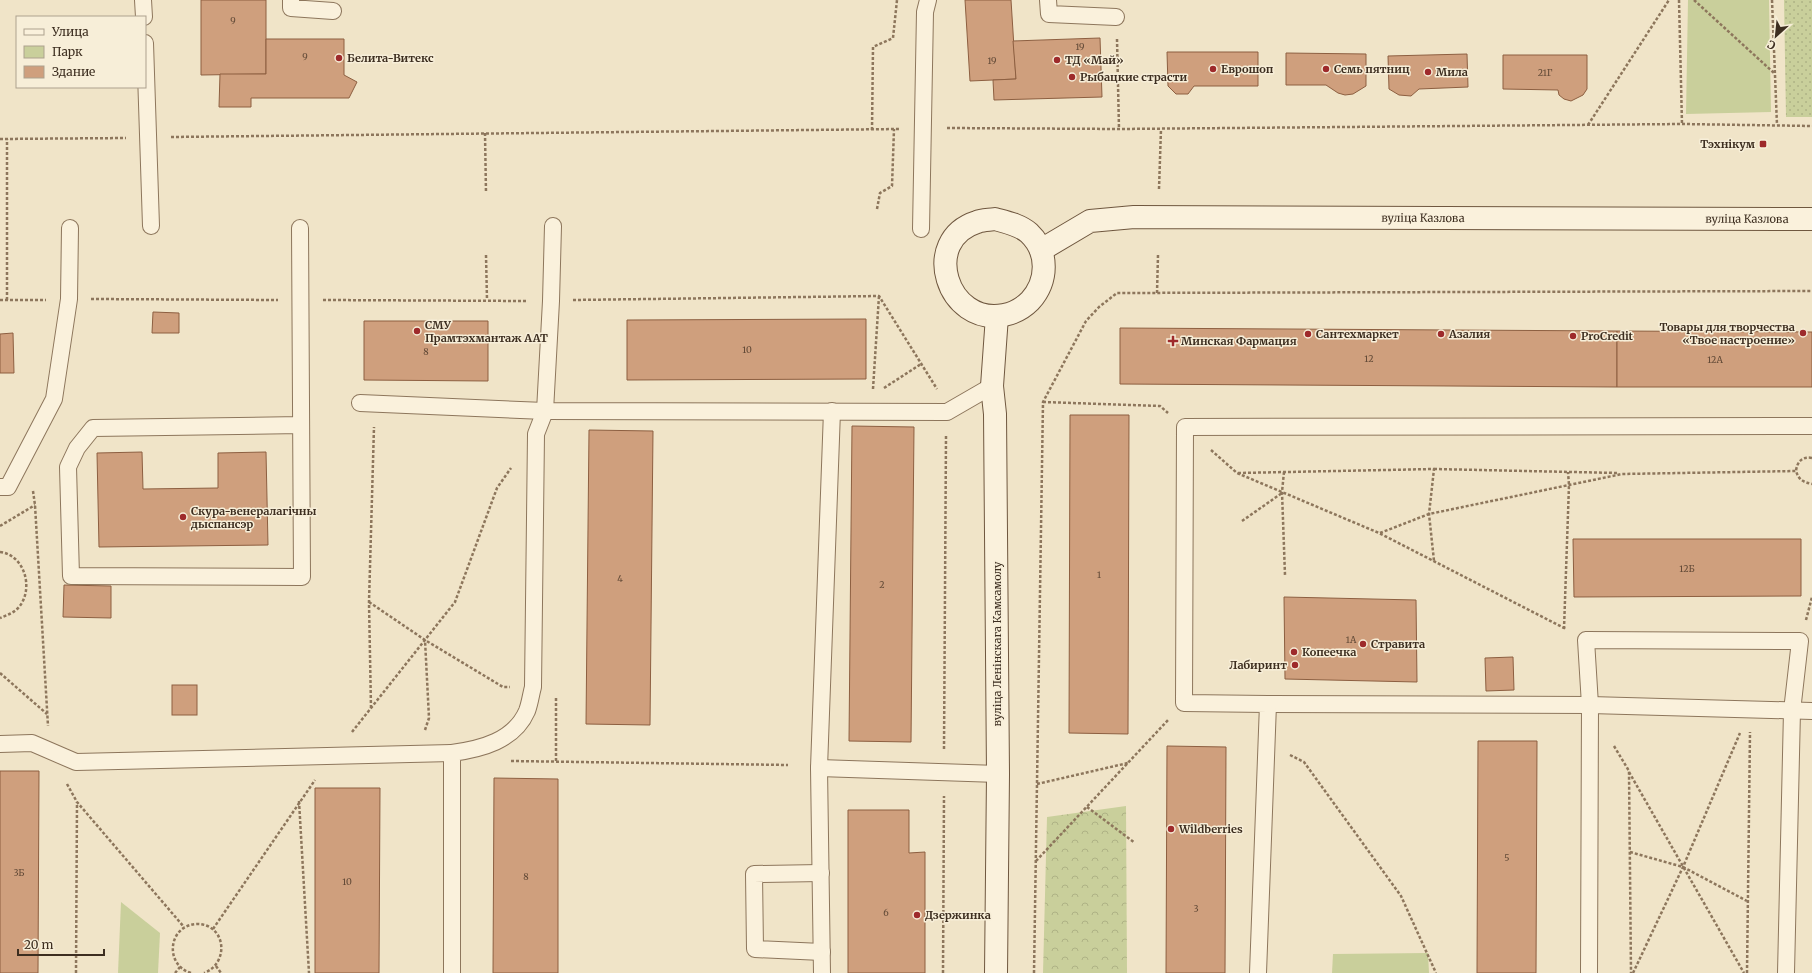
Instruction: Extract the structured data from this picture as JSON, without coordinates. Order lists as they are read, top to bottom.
{
  "streets": {
    "main road": ["вуліца Казлова", "вуліца Ленінскага Камсамолу"]
  },
  "crossings": [
    ["вуліца Казлова", "вуліца Ленінскага Камсамолу"]
  ],
  "places": {
    "other": [
      "Белита-Витекс",
      "ТД «Май»",
      "Еврошоп",
      "Семь пятниц",
      "Мила",
      "Рыбацкие страсти",
      "СМУ Прамтэхмантаж ААТ",
      "Товары для творчества «Твое настроение»",
      "Сантехмаркет",
      "Азалия",
      "ProCredit",
      "Скура-венералагічны дыспансэр",
      "Стравита",
      "Копеечка",
      "Лабиринт",
      "Wildberries",
      "Дзержинка"
    ],
    "transit": ["Тэхнікум"],
    "health": ["Минская Фармация"]
  },
  "house_numbers": [
    "9",
    "19",
    "9",
    "19",
    "21Г",
    "10",
    "8",
    "12",
    "12А",
    "12Б",
    "1",
    "4",
    "2",
    "1А",
    "5",
    "3Б",
    "8",
    "10",
    "3",
    "6"
  ],
  "legend": ["Улица", "Парк", "Здание"],
  "scale_bar": "20 m",
  "north": "bottom left"
}
